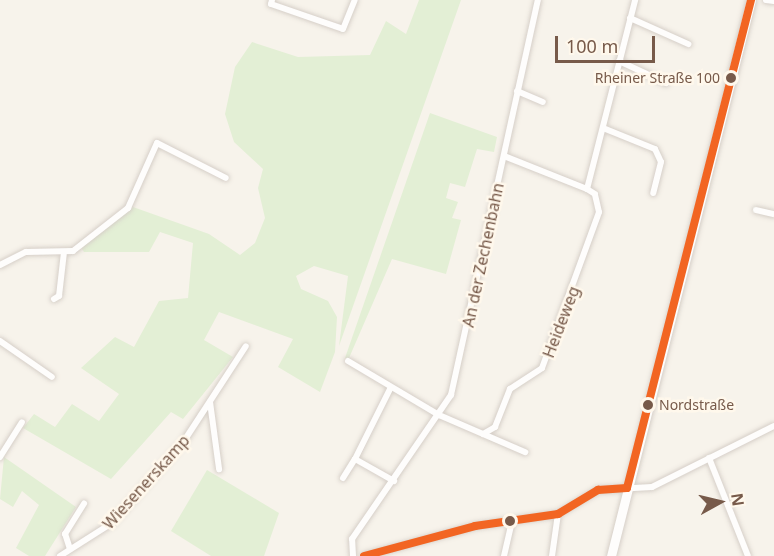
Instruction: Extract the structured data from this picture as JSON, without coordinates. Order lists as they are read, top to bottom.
{
  "streets": {
    "street": ["An der Zechenbahn", "Heideweg", "Wiesenerskamp"]
  },
  "places": ["Rheiner Straße 100", "Nordstraße"],
  "scale_bar": "100 m",
  "north": "right"
}
